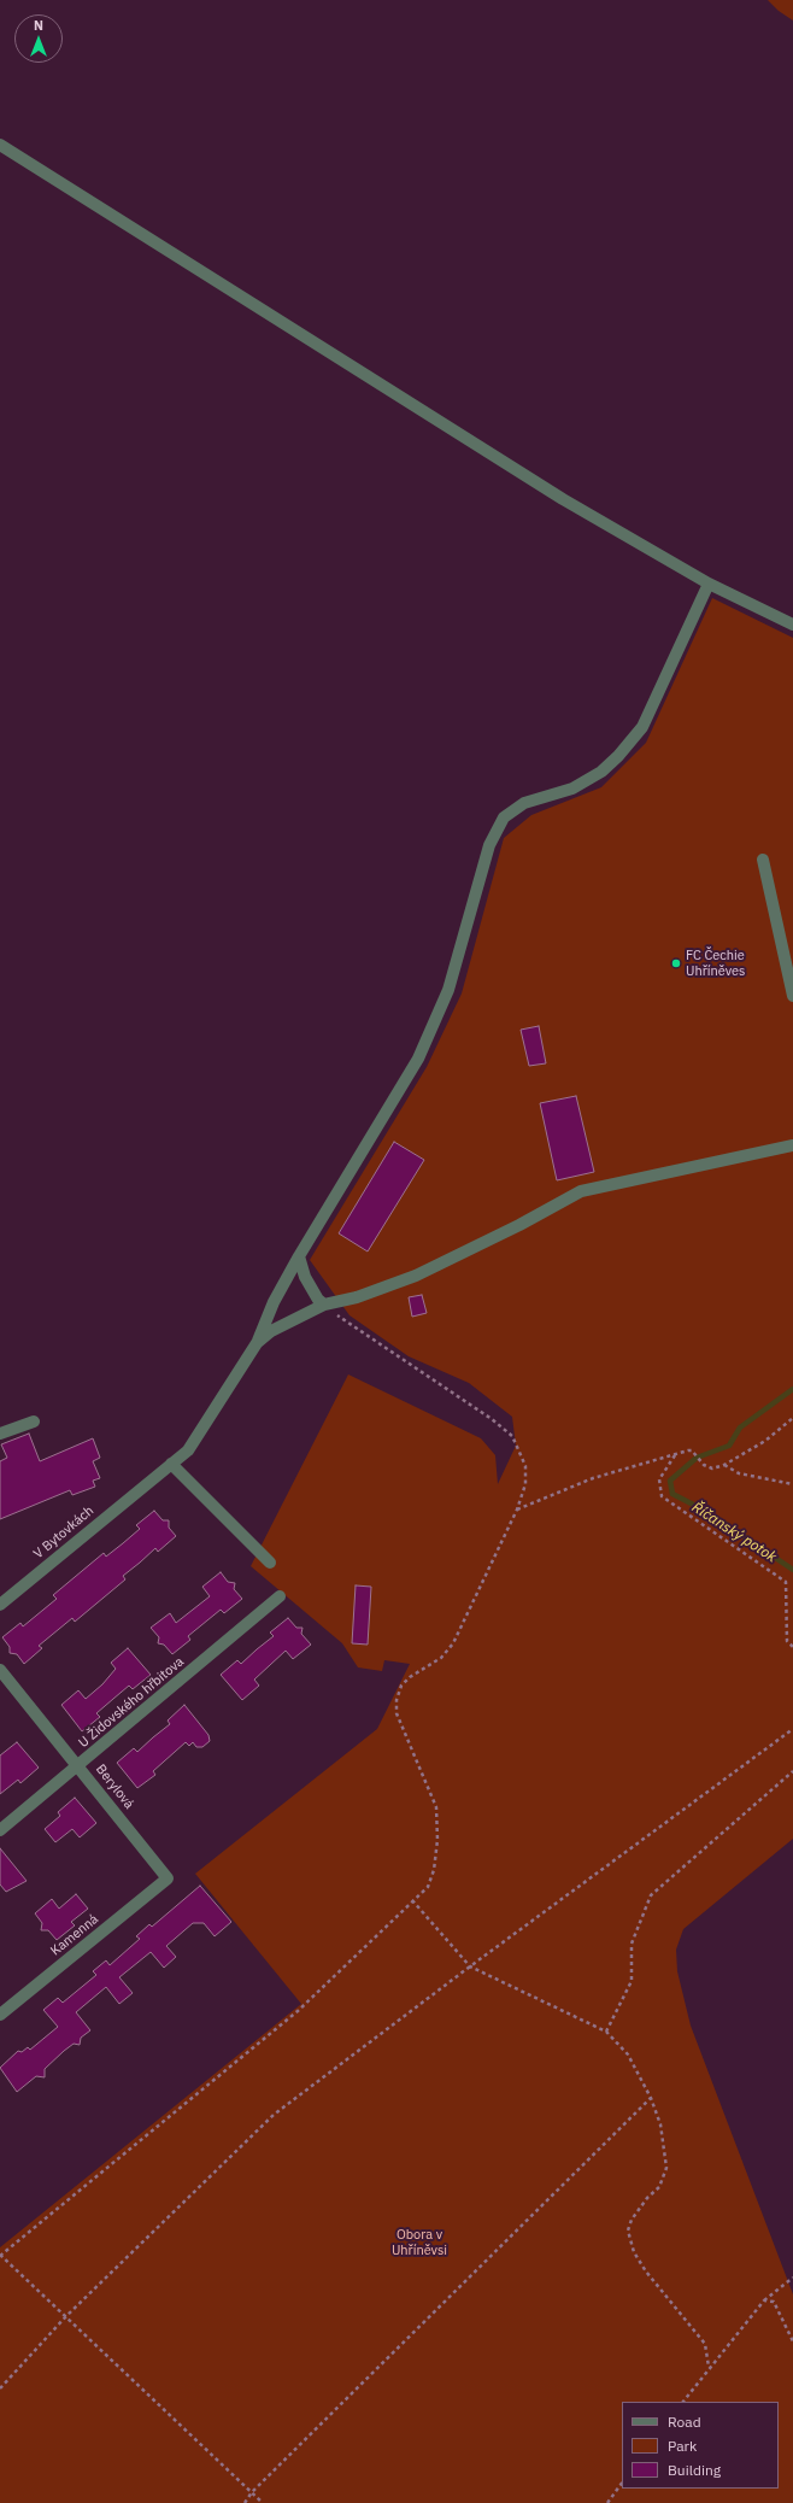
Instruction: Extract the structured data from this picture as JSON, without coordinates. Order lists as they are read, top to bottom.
{
  "streets": {
    "street": [
      "V Bytovkách",
      "U Židovského hřbitova",
      "Berylová",
      "Kamenná"
    ]
  },
  "crossings": [
    ["U Židovského hřbitova", "Berylová"],
    ["Berylová", "Kamenná"]
  ],
  "water": ["Říčanský potok"],
  "parks": ["Obora v Uhříněvsi"],
  "places": ["FC Čechie Uhříněves"],
  "legend": ["Road", "Park", "Building"],
  "north": "top"
}
